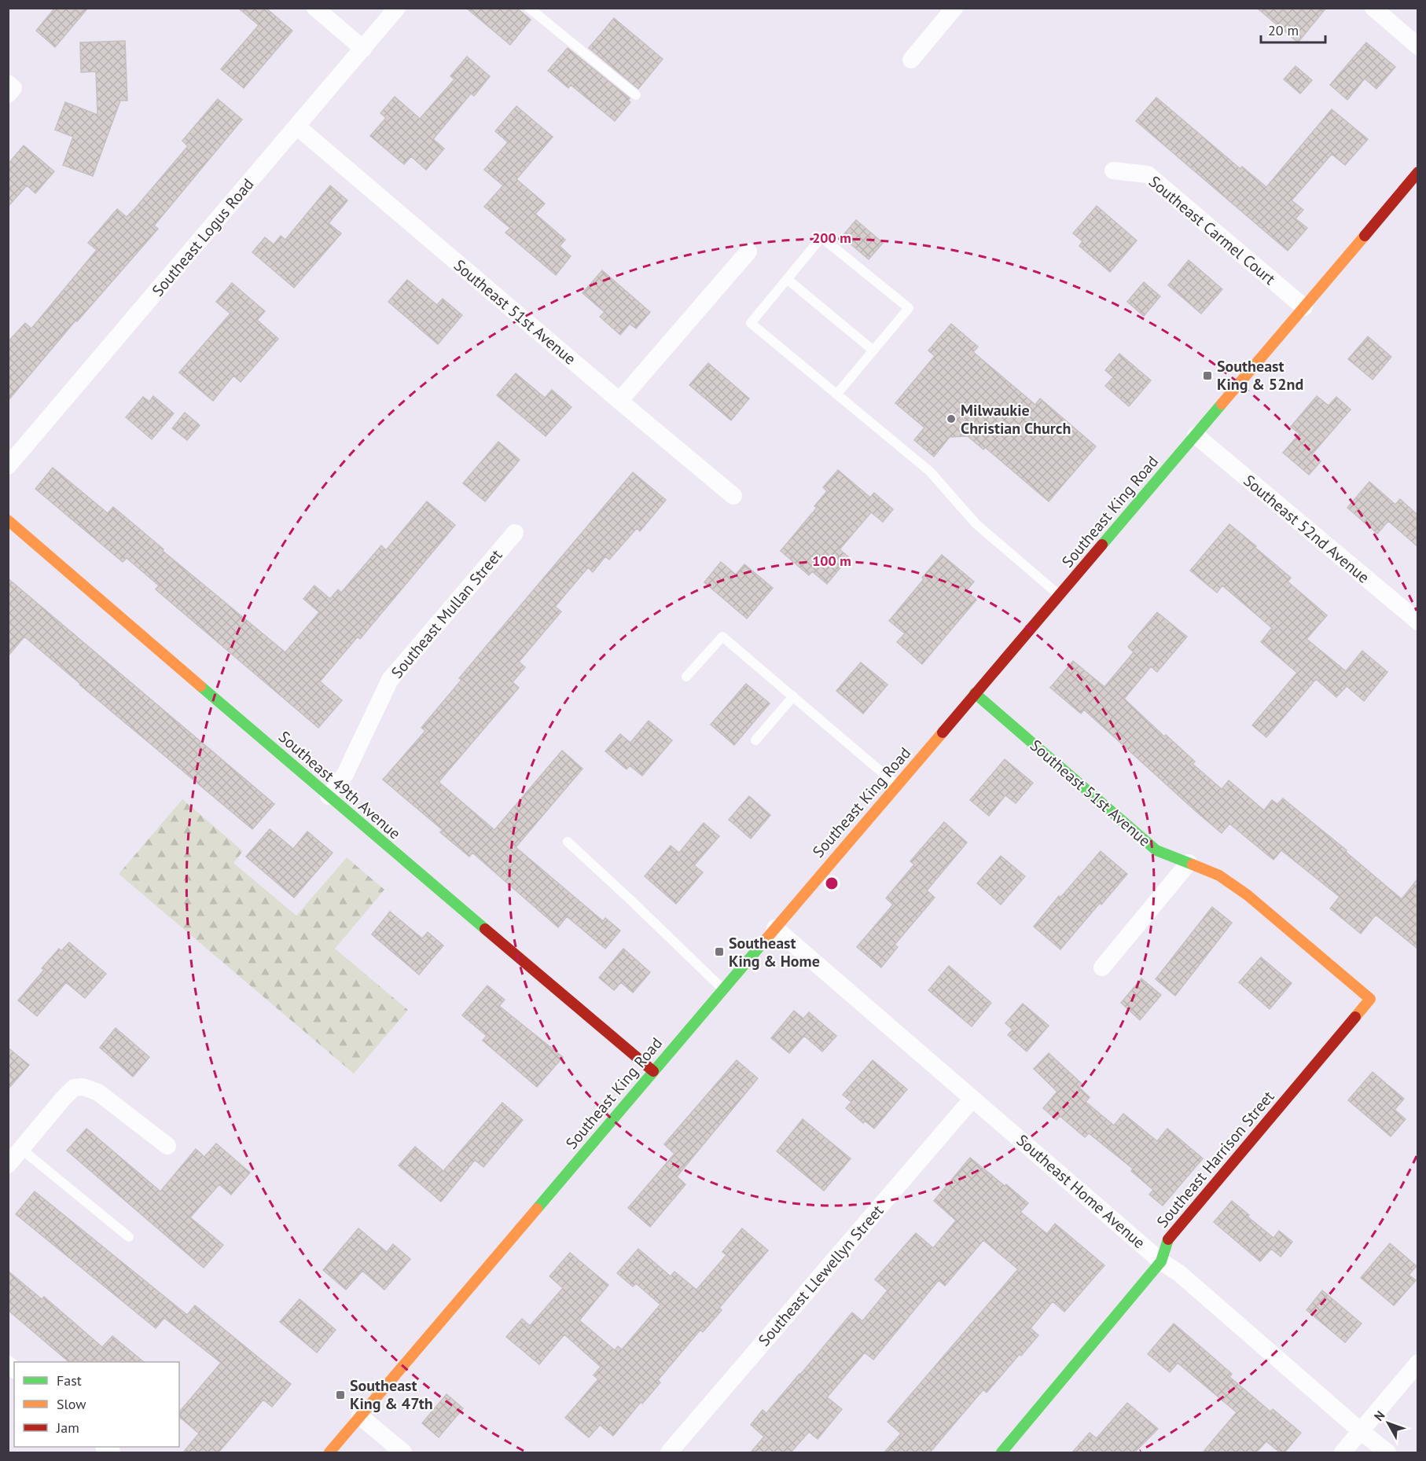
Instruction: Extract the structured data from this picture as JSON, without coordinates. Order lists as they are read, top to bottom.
{
  "streets": {
    "street": [
      "Southeast Carmel Court",
      "Southeast Logus Road",
      "Southeast 51st Avenue",
      "Southeast King Road",
      "Southeast 52nd Avenue",
      "Southeast Mullan Street",
      "Southeast 49th Avenue",
      "Southeast Harrison Street",
      "Southeast Home Avenue",
      "Southeast Llewellyn Street"
    ]
  },
  "crossings": [
    ["Southeast Carmel Court", "Southeast King Road"],
    ["Southeast Logus Road", "Southeast 51st Avenue"],
    ["Southeast 51st Avenue", "Southeast King Road"],
    ["Southeast 51st Avenue", "Southeast Harrison Street"],
    ["Southeast King Road", "Southeast 52nd Avenue"],
    ["Southeast King Road", "Southeast 49th Avenue"],
    ["Southeast King Road", "Southeast Home Avenue"],
    ["Southeast Mullan Street", "Southeast 49th Avenue"],
    ["Southeast Harrison Street", "Southeast Home Avenue"],
    ["Southeast Home Avenue", "Southeast Llewellyn Street"]
  ],
  "places": {
    "transit": ["Southeast King & 52nd", "Southeast King & Home", "Southeast King & 47th"],
    "other": ["Milwaukie Christian Church"]
  },
  "legend": ["Fast", "Slow", "Jam"],
  "scale_bar": "20 m",
  "north": "top left",
  "rings": ["200 m", "100 m"]
}
